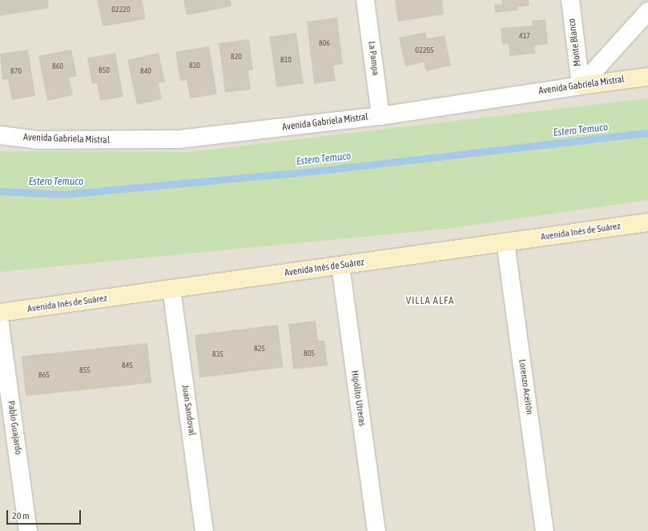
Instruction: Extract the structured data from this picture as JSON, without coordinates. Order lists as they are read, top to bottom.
{
  "streets": {
    "main road": ["Avenida Gabriela Mistral", "Avenida Inés de Suárez"],
    "street": [
      "Monte Blanco",
      "La Pampa",
      "Lorenzo Aceitón",
      "Hipólito Utreras",
      "Juan Sandoval",
      "Pablo Guajardo"
    ]
  },
  "crossings": [
    ["Monte Blanco", "Avenida Gabriela Mistral"],
    ["La Pampa", "Avenida Gabriela Mistral"],
    ["Avenida Inés de Suárez", "Lorenzo Aceitón"],
    ["Avenida Inés de Suárez", "Hipólito Utreras"],
    ["Avenida Inés de Suárez", "Juan Sandoval"]
  ],
  "districts": ["VILLA ALFA"],
  "water": ["Estero Temuco"],
  "house_numbers": [
    "02220",
    "417",
    "806",
    "02205",
    "820",
    "810",
    "830",
    "860",
    "850",
    "870",
    "840",
    "825",
    "805",
    "835",
    "845",
    "855",
    "865"
  ],
  "scale_bar": "20 m"
}
